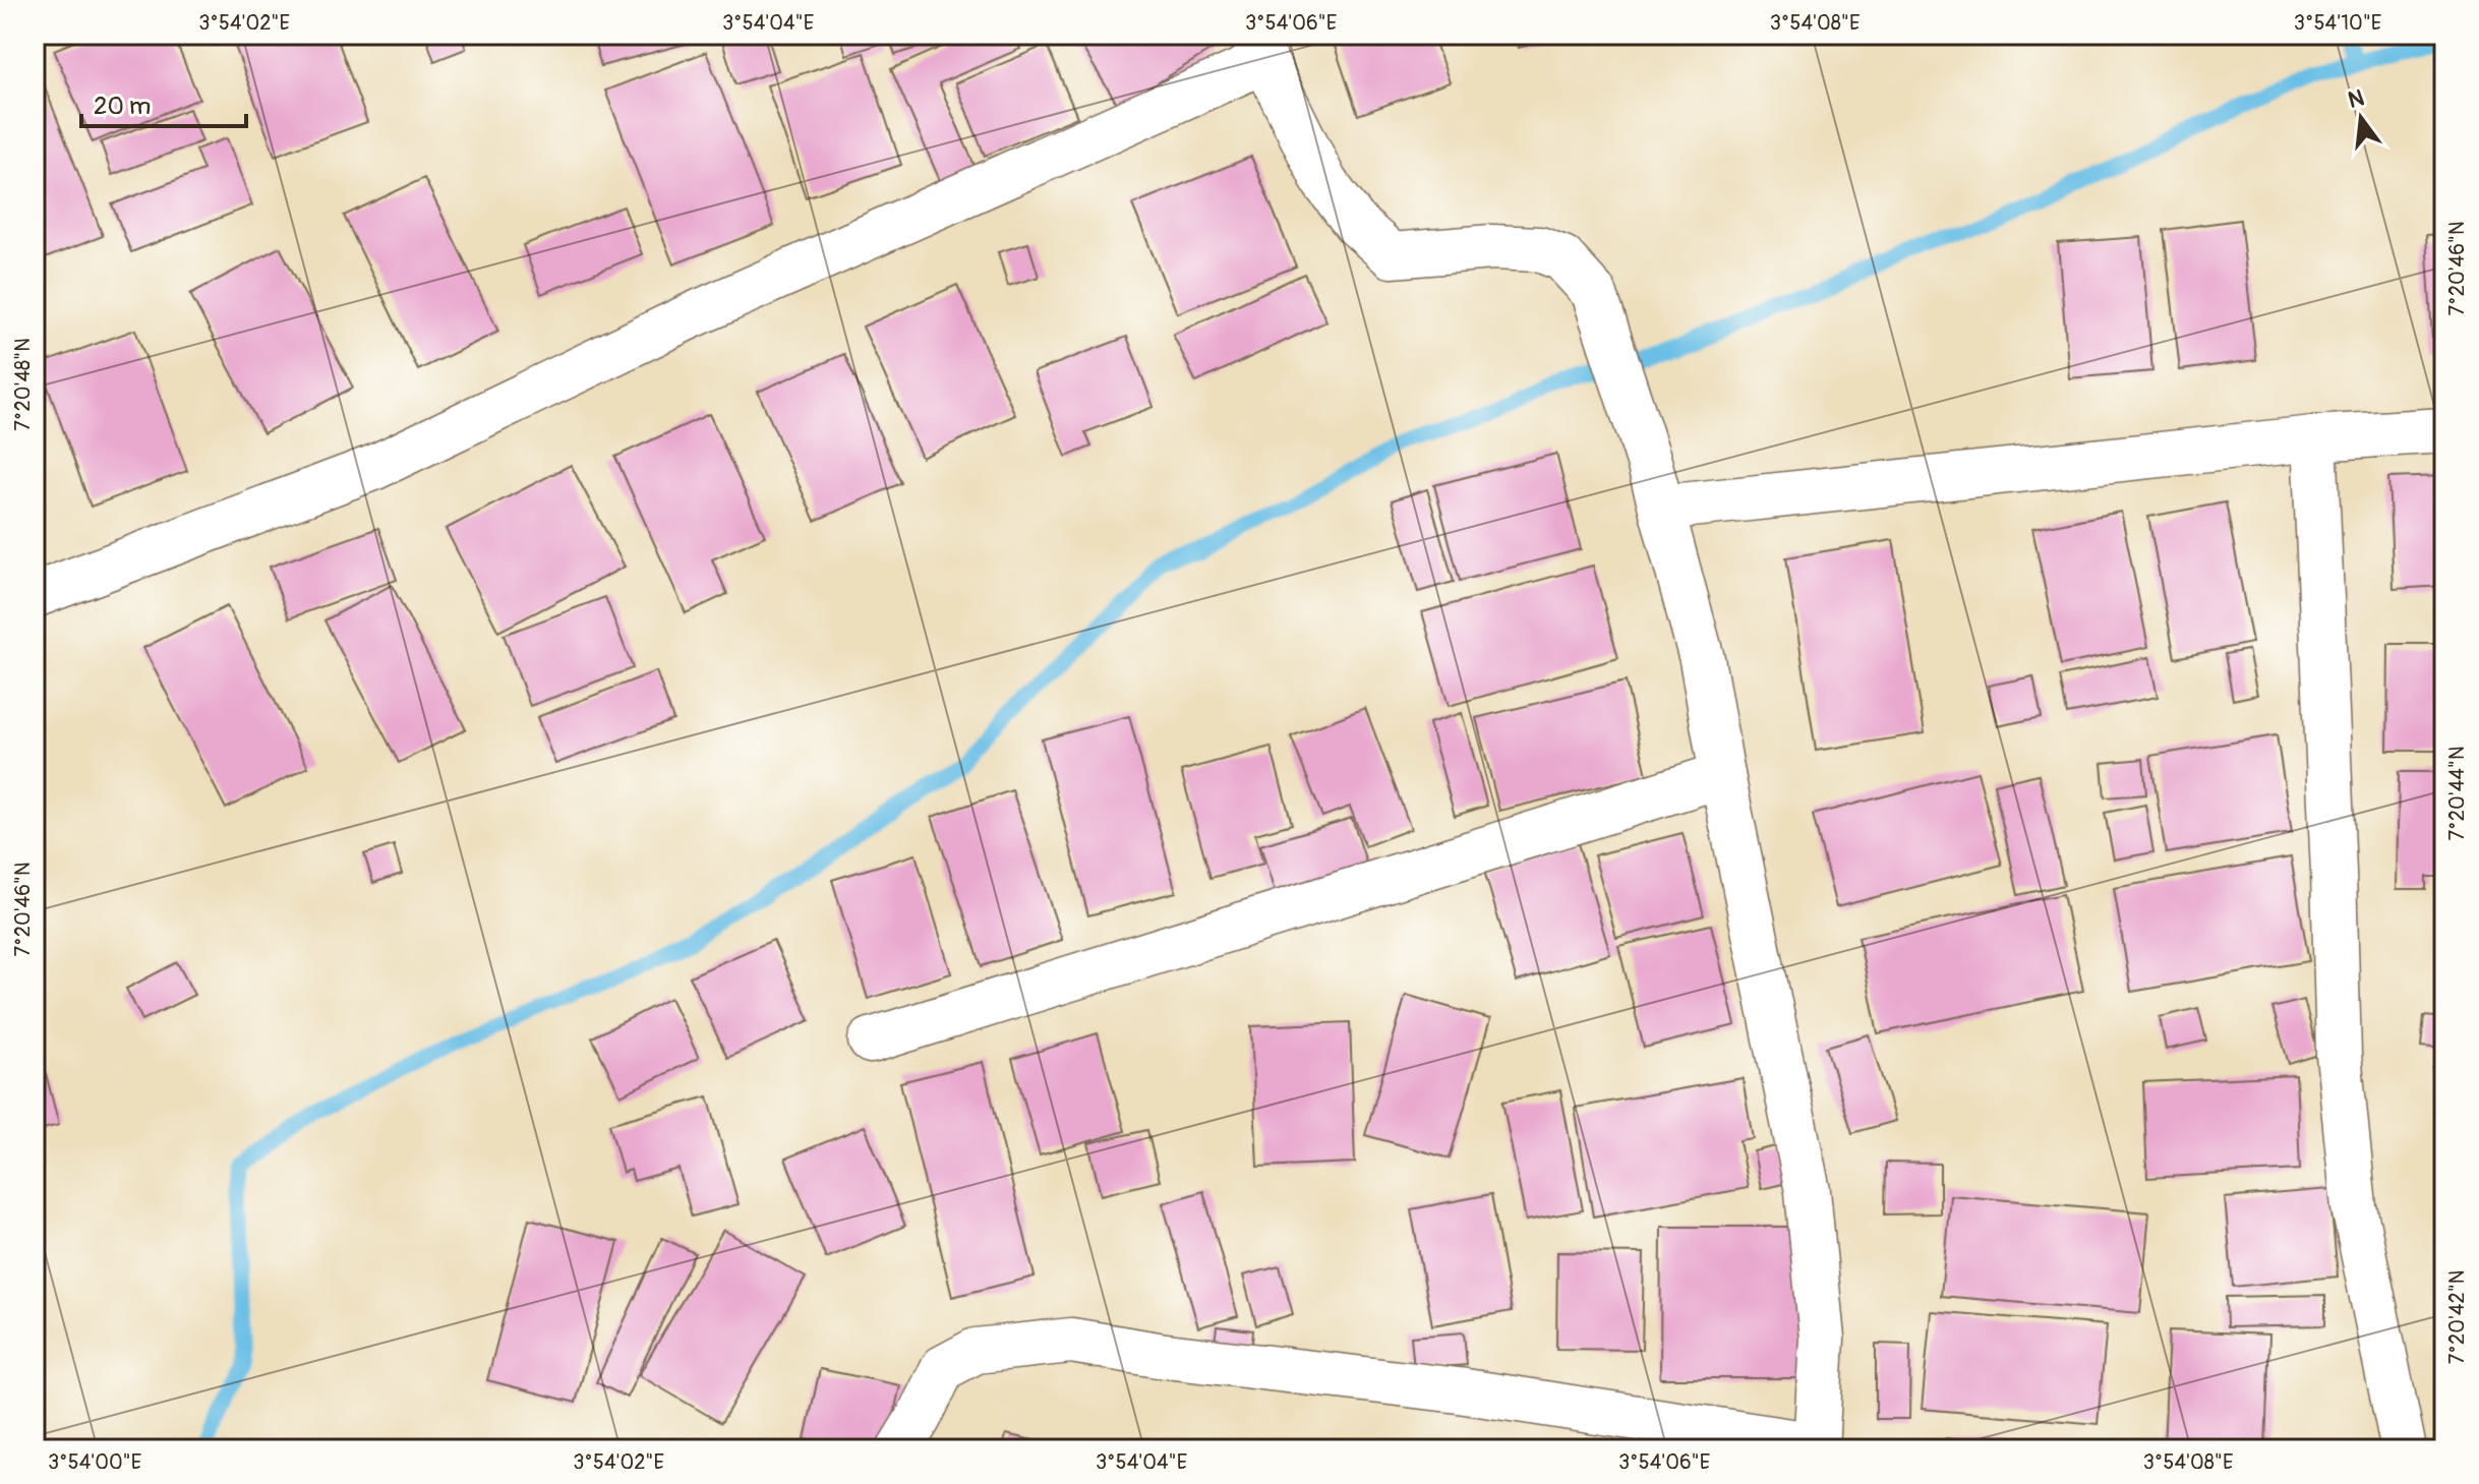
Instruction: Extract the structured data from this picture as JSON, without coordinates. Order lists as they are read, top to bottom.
{
  "scale_bar": "20 m",
  "north": "top",
  "coordinates": [
    "3°54'02\"E",
    "3°54'04\"E",
    "3°54'06\"E",
    "3°54'08\"E",
    "3°54'10\"E",
    "7°20'46\"N",
    "7°20'48\"N",
    "7°20'44\"N",
    "7°20'42\"N",
    "3°54'00\"E"
  ]
}
